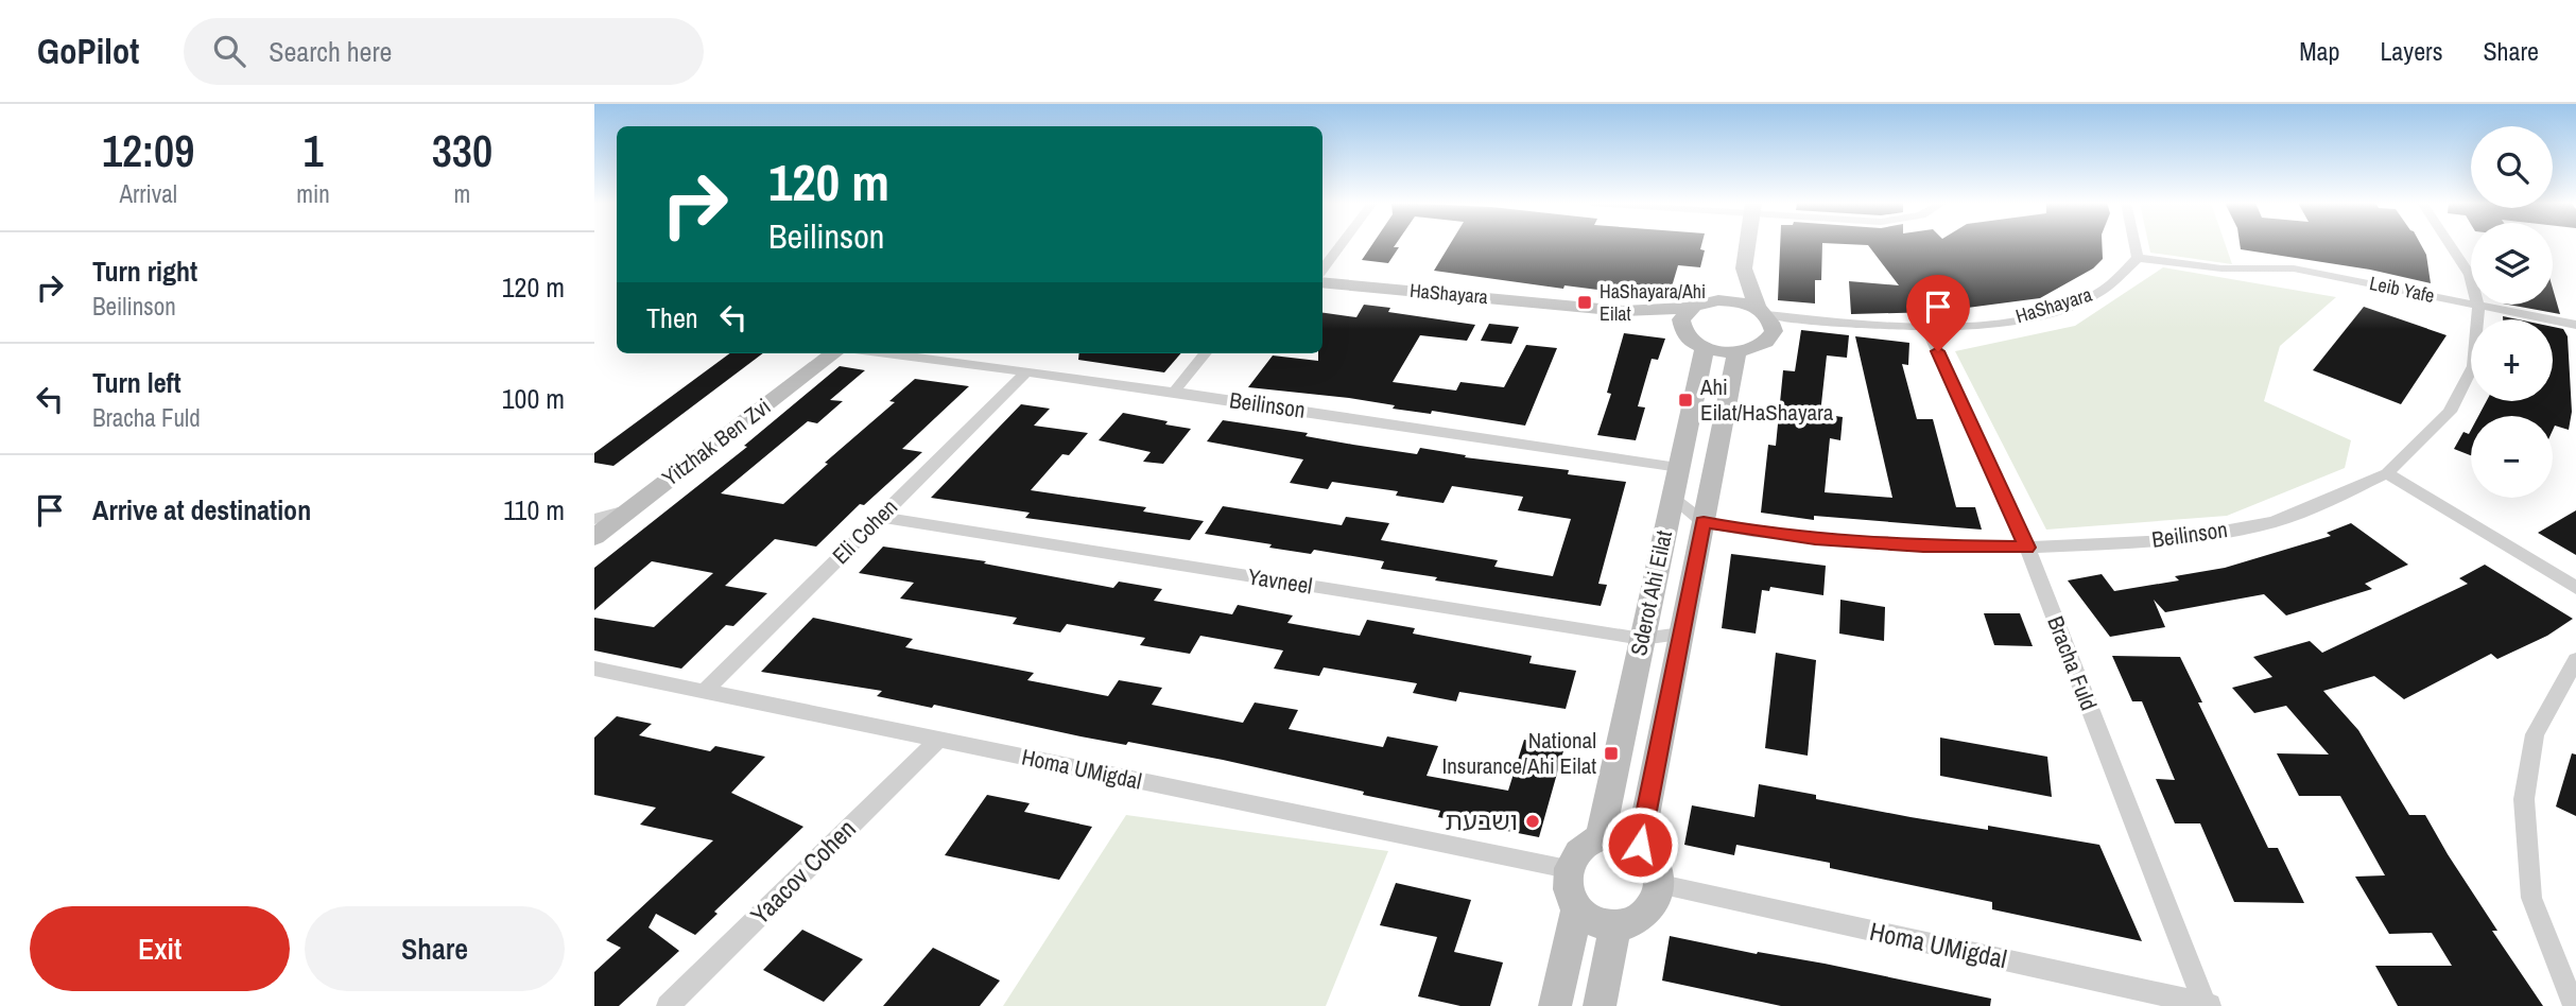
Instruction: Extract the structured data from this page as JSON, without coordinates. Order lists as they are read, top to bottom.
{
  "streets": {
    "main road": ["HaShayara", "Yitzhak Ben Zvi", "Sderot Ahi Eilat"],
    "street": [
      "Leib Yafe",
      "Beilinson",
      "Eli Cohen",
      "Yavneel",
      "Bracha Fuld",
      "Homa UMigdal",
      "Yaacov Cohen"
    ]
  },
  "crossings": [
    ["Leib Yafe", "HaShayara"],
    ["Leib Yafe", "Beilinson"],
    ["HaShayara", "Bracha Fuld"],
    ["Beilinson", "Eli Cohen"],
    ["Beilinson", "Sderot Ahi Eilat"],
    ["Beilinson", "Bracha Fuld"],
    ["Eli Cohen", "Yavneel"],
    ["Eli Cohen", "Homa UMigdal"],
    ["Yavneel", "Sderot Ahi Eilat"],
    ["Sderot Ahi Eilat", "Homa UMigdal"],
    ["Bracha Fuld", "Homa UMigdal"],
    ["Homa UMigdal", "Yaacov Cohen"]
  ],
  "places": {
    "transit": ["HaShayara/Ahi Eilat", "Ahi Eilat/HaShayara", "National Insurance/Ahi Eilat"],
    "other": ["ושבעת"]
  },
  "page": {
    "header": "GoPilot",
    "search": "Search here",
    "nav": ["Map", "Layers", "Share"],
    "eta": [
      "12:09",
      "Arrival",
      "1",
      "min",
      "330",
      "m"
    ],
    "map_buttons": ["+", "−"],
    "turn": ["120 m", "Beilinson"],
    "list": [
      {
        "name": "Turn right",
        "note": "Beilinson",
        "value": "120 m"
      },
      {
        "name": "Turn left",
        "note": "Bracha Fuld",
        "value": "100 m"
      },
      {
        "name": "Arrive at destination",
        "value": "110 m"
      }
    ],
    "then": "Then",
    "buttons": ["Exit", "Share"]
  }
}
